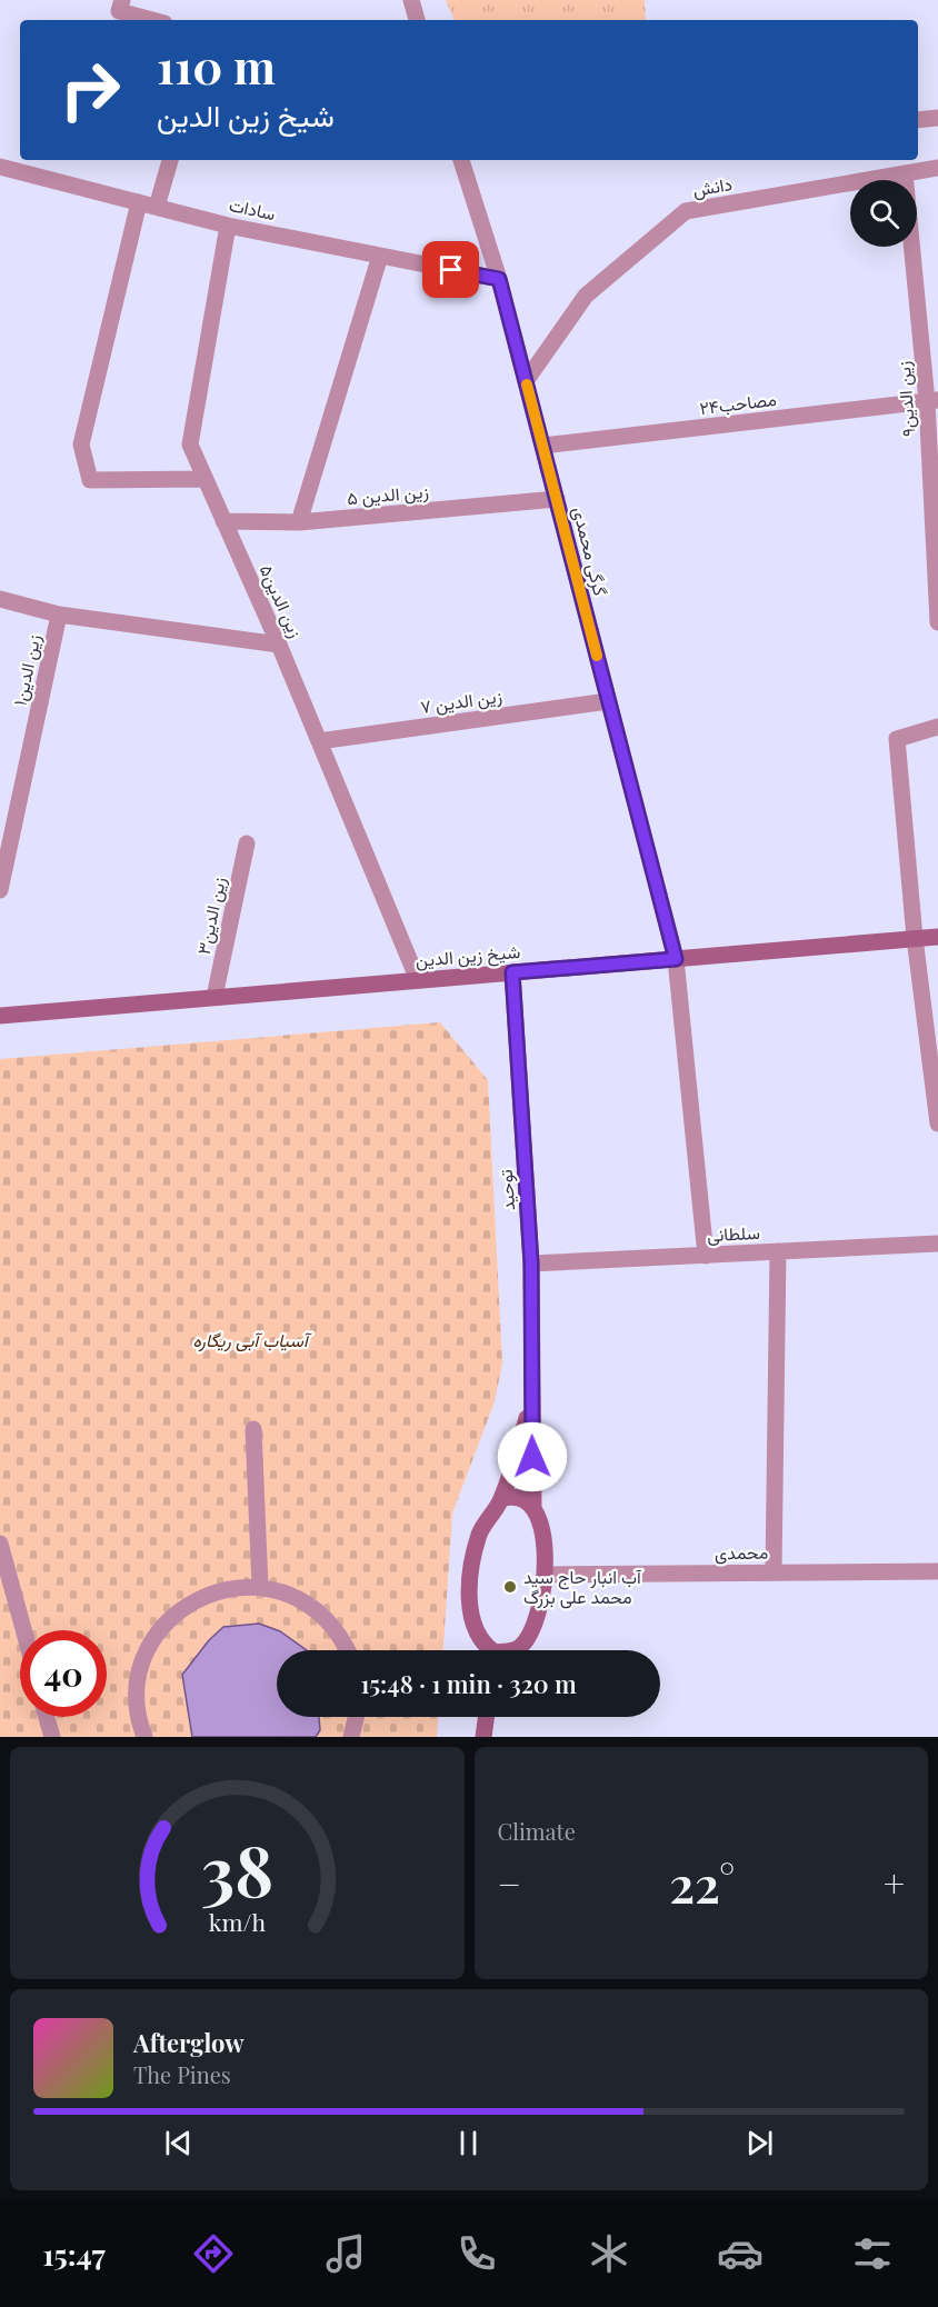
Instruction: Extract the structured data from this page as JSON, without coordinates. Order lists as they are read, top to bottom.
{
  "streets": {
    "street": [
      "دانش",
      "سادات",
      "زین الدین۹",
      "مصاحب۲۴",
      "زین الدین ۵",
      "گرگی محمدی",
      "زین الدین۵",
      "زین الدین۱",
      "زین الدین ۷",
      "زین الدین۳",
      "شیخ زین الدین",
      "توحید",
      "سلطانی",
      "محمدی"
    ]
  },
  "crossings": [
    ["دانش", "زین الدین۹"],
    ["دانش", "گرگی محمدی"],
    ["سادات", "گرگی محمدی"],
    ["سادات", "زین الدین۵"],
    ["زین الدین۹", "مصاحب۲۴"],
    ["مصاحب۲۴", "گرگی محمدی"],
    ["زین الدین ۵", "گرگی محمدی"],
    ["زین الدین ۵", "زین الدین۵"],
    ["گرگی محمدی", "زین الدین ۷"],
    ["گرگی محمدی", "شیخ زین الدین"],
    ["گرگی محمدی", "سلطانی"],
    ["زین الدین۵", "زین الدین ۷"],
    ["زین الدین۵", "شیخ زین الدین"],
    ["زین الدین۳", "شیخ زین الدین"],
    ["شیخ زین الدین", "توحید"],
    ["توحید", "سلطانی"],
    ["توحید", "محمدی"]
  ],
  "parks": ["آسیاب آبی ریگاره"],
  "places": ["آب انبار حاج سید محمد علی بزرگ"],
  "page": {
    "turn": ["110 m", "شیخ زین الدین"],
    "limit": "40",
    "trip": "15:48 · 1 min · 320 m",
    "tile": "Climate",
    "heat": ["−", "22°", "+"],
    "song": ["Afterglow", "The Pines"],
    "tabs": "15:47",
    "gauge": ["38", "km/h"]
  }
}
